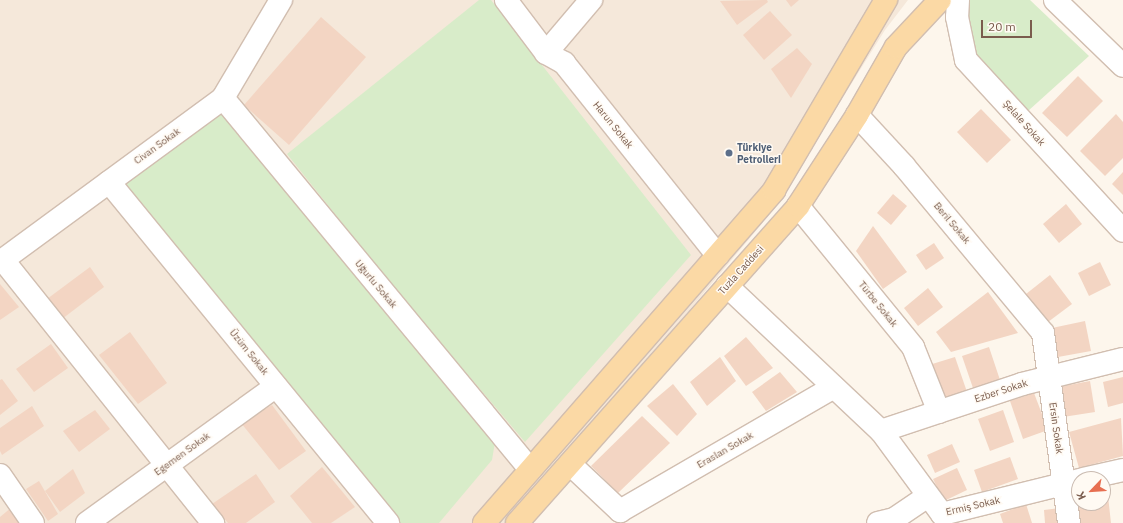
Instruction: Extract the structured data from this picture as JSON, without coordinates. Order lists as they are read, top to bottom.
{
  "streets": {
    "main road": ["Tuzla Caddesi"],
    "street": [
      "Şelale Sokak",
      "Harun Sokak",
      "Civan Sokak",
      "Beril Sokak",
      "Uğurlu Sokak",
      "Türbe Sokak",
      "Üzüm Sokak",
      "Ezber Sokak",
      "Ersin Sokak",
      "Eraslan Sokak",
      "Egemen Sokak",
      "Ermiş Sokak"
    ]
  },
  "crossings": [
    ["Civan Sokak", "Uğurlu Sokak"],
    ["Civan Sokak", "Üzüm Sokak"],
    ["Beril Sokak", "Tuzla Caddesi"],
    ["Beril Sokak", "Ersin Sokak"],
    ["Tuzla Caddesi", "Türbe Sokak"],
    ["Tuzla Caddesi", "Eraslan Sokak"],
    ["Türbe Sokak", "Ezber Sokak"],
    ["Üzüm Sokak", "Egemen Sokak"],
    ["Ezber Sokak", "Ersin Sokak"],
    ["Ezber Sokak", "Ermiş Sokak"]
  ],
  "places": ["Türkiye Petrolleri"],
  "scale_bar": "20 m",
  "north": "bottom left"
}
